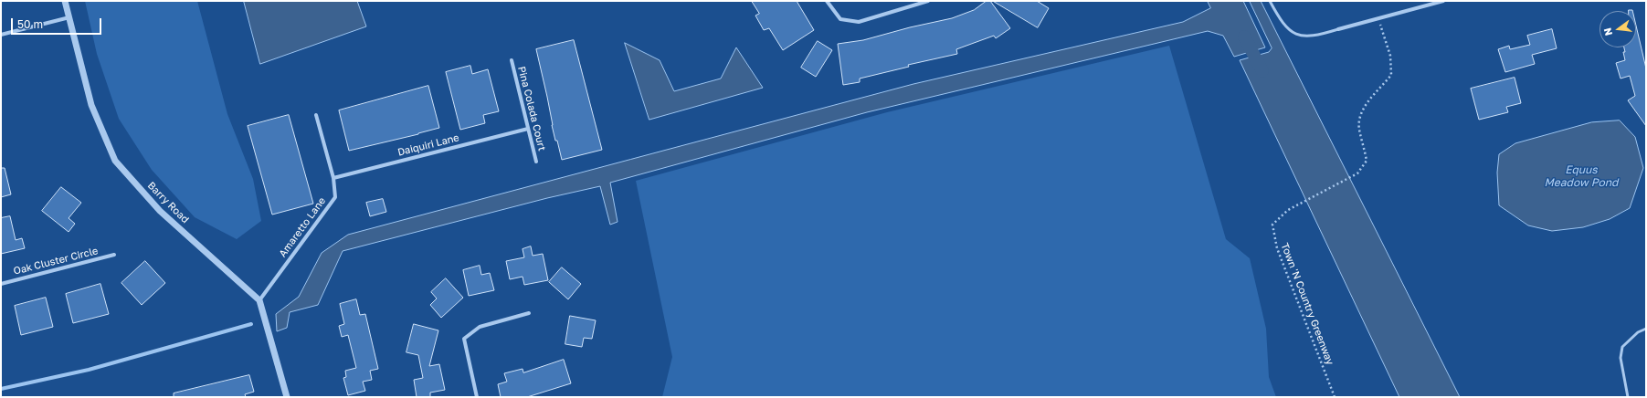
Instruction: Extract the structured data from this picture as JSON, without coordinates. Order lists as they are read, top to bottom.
{
  "streets": {
    "street": [
      "Pina Colada Court",
      "Daiquiri Lane",
      "Barry Road",
      "Amaretto Lane",
      "Oak Cluster Circle"
    ],
    "path": ["Town 'N Country Greenway"]
  },
  "crossings": [
    ["Pina Colada Court", "Daiquiri Lane"],
    ["Daiquiri Lane", "Amaretto Lane"],
    ["Barry Road", "Amaretto Lane"]
  ],
  "water": ["Equus Meadow Pond"],
  "scale_bar": "50 m",
  "north": "left"
}
